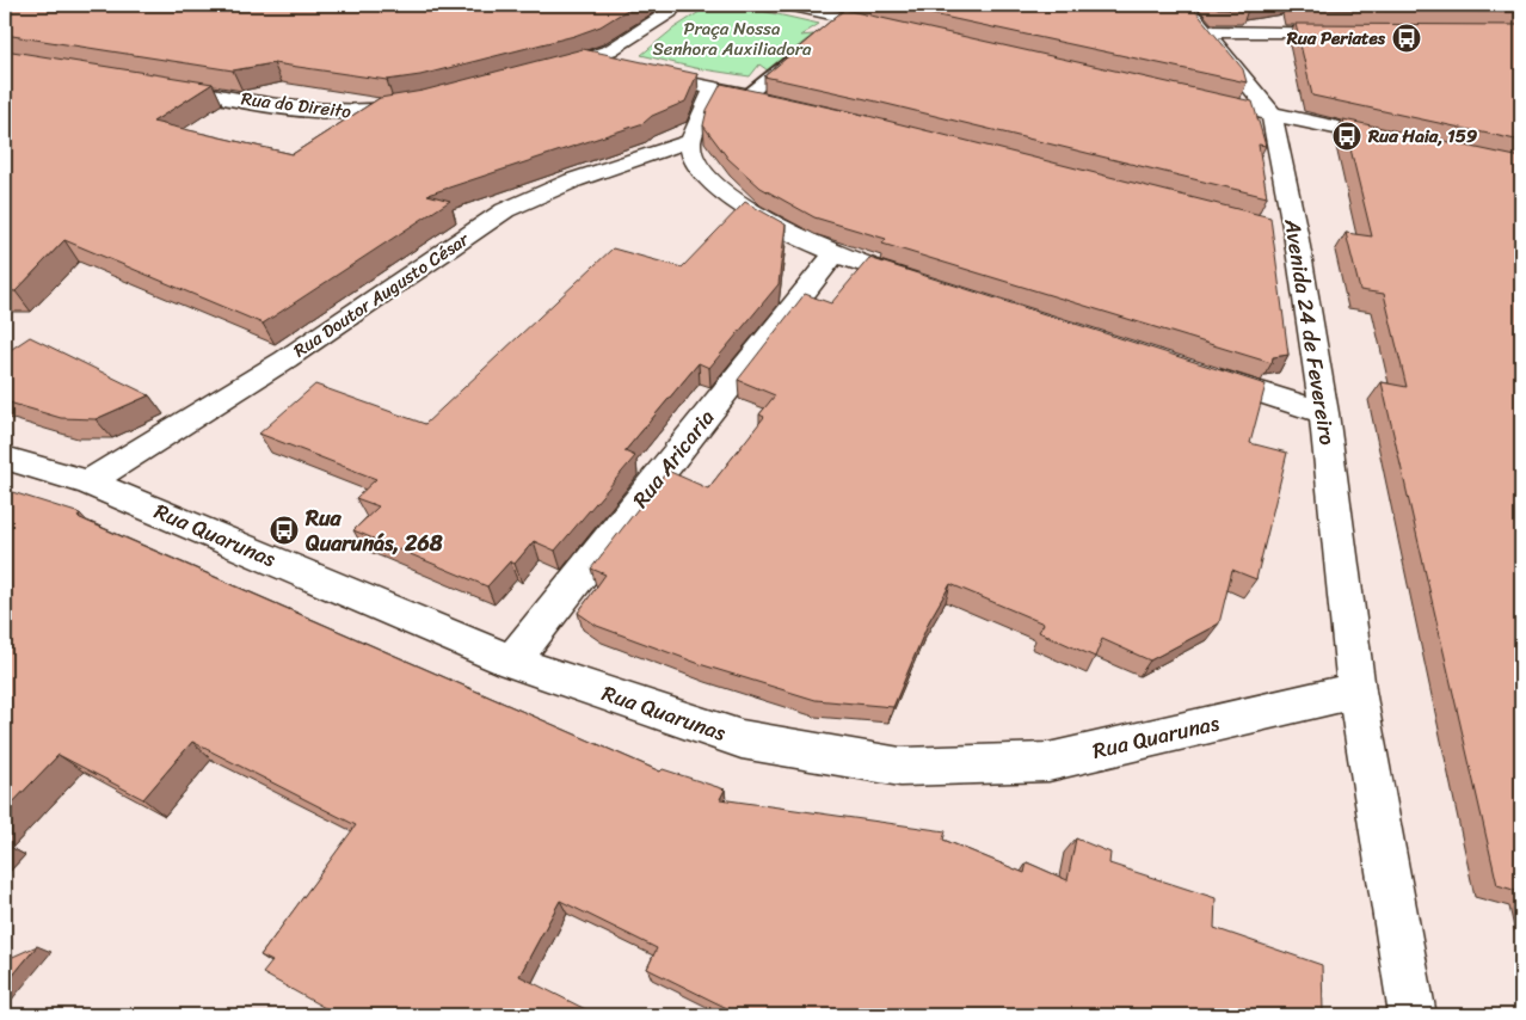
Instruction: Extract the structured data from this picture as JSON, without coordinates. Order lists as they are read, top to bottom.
{
  "streets": {
    "street": [
      "Rua do Direito",
      "Rua Doutor Augusto César",
      "Avenida 24 de Fevereiro",
      "Rua Aricaria",
      "Rua Quarunas"
    ]
  },
  "crossings": [
    ["Rua Doutor Augusto César", "Rua Quarunas"],
    ["Avenida 24 de Fevereiro", "Rua Quarunas"],
    ["Rua Aricaria", "Rua Quarunas"]
  ],
  "parks": ["Praça Nossa Senhora Auxiliadora"],
  "places": {
    "bus stop": ["Rua Periates", "Rua Haia, 159", "Rua Quarunás, 268"]
  }
}
